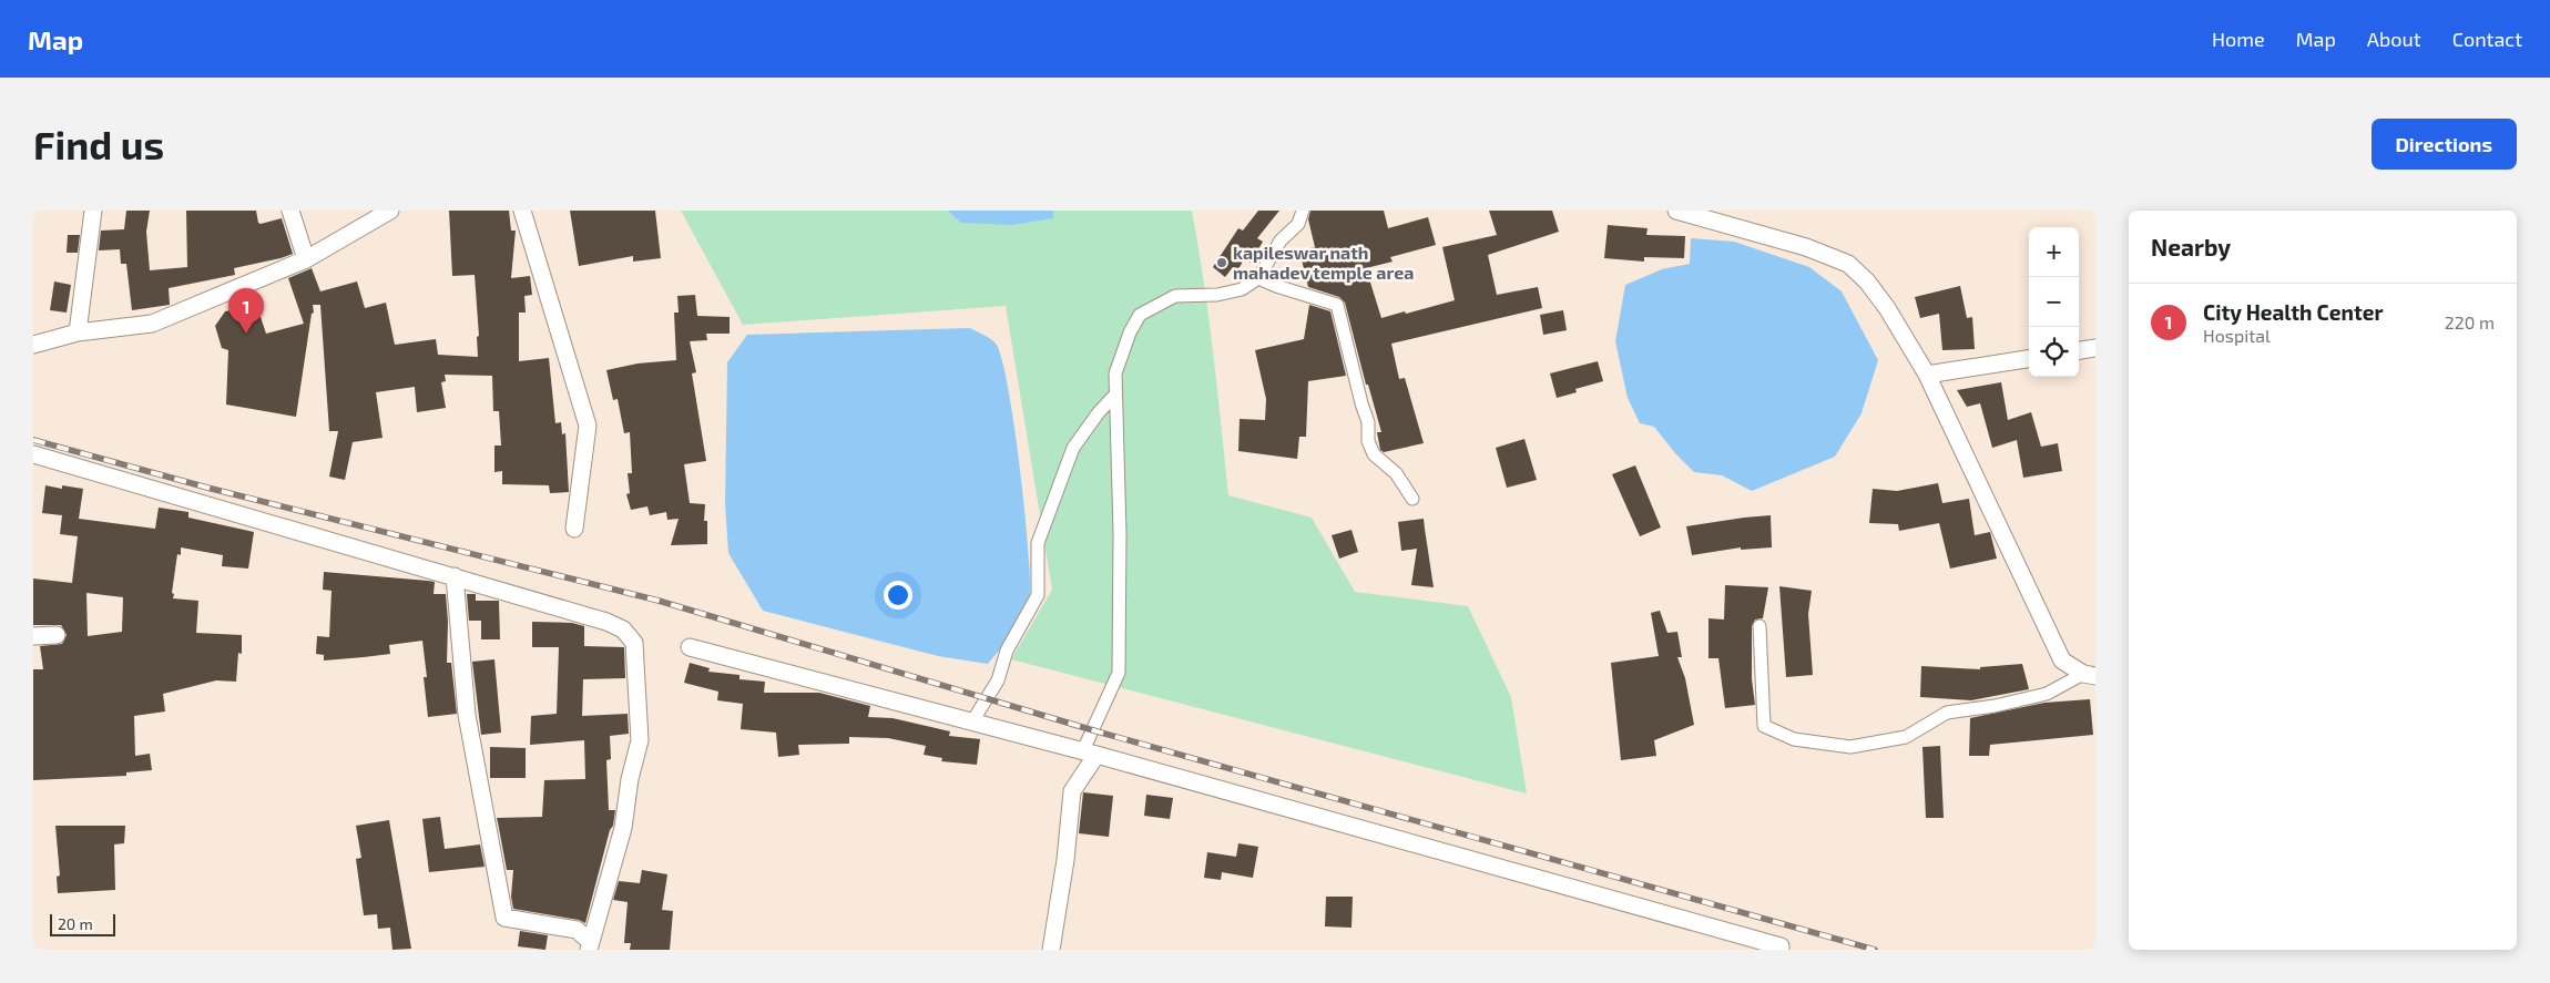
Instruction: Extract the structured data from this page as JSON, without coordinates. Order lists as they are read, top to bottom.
{
  "places": ["kapileswar nath mahadev temple area"],
  "scale_bar": "20 m",
  "page": {
    "header": "Map",
    "nav": [
      "Home",
      "Map",
      "About",
      "Contact"
    ],
    "buttons": "Directions",
    "title": "Find us",
    "heading": "Nearby",
    "map_buttons": ["+", "−"],
    "list": [
      {
        "mark": "1",
        "name": "City Health Center",
        "note": "Hospital",
        "value": "220 m"
      }
    ],
    "pins": "1",
    "scale": "20 m"
  }
}
